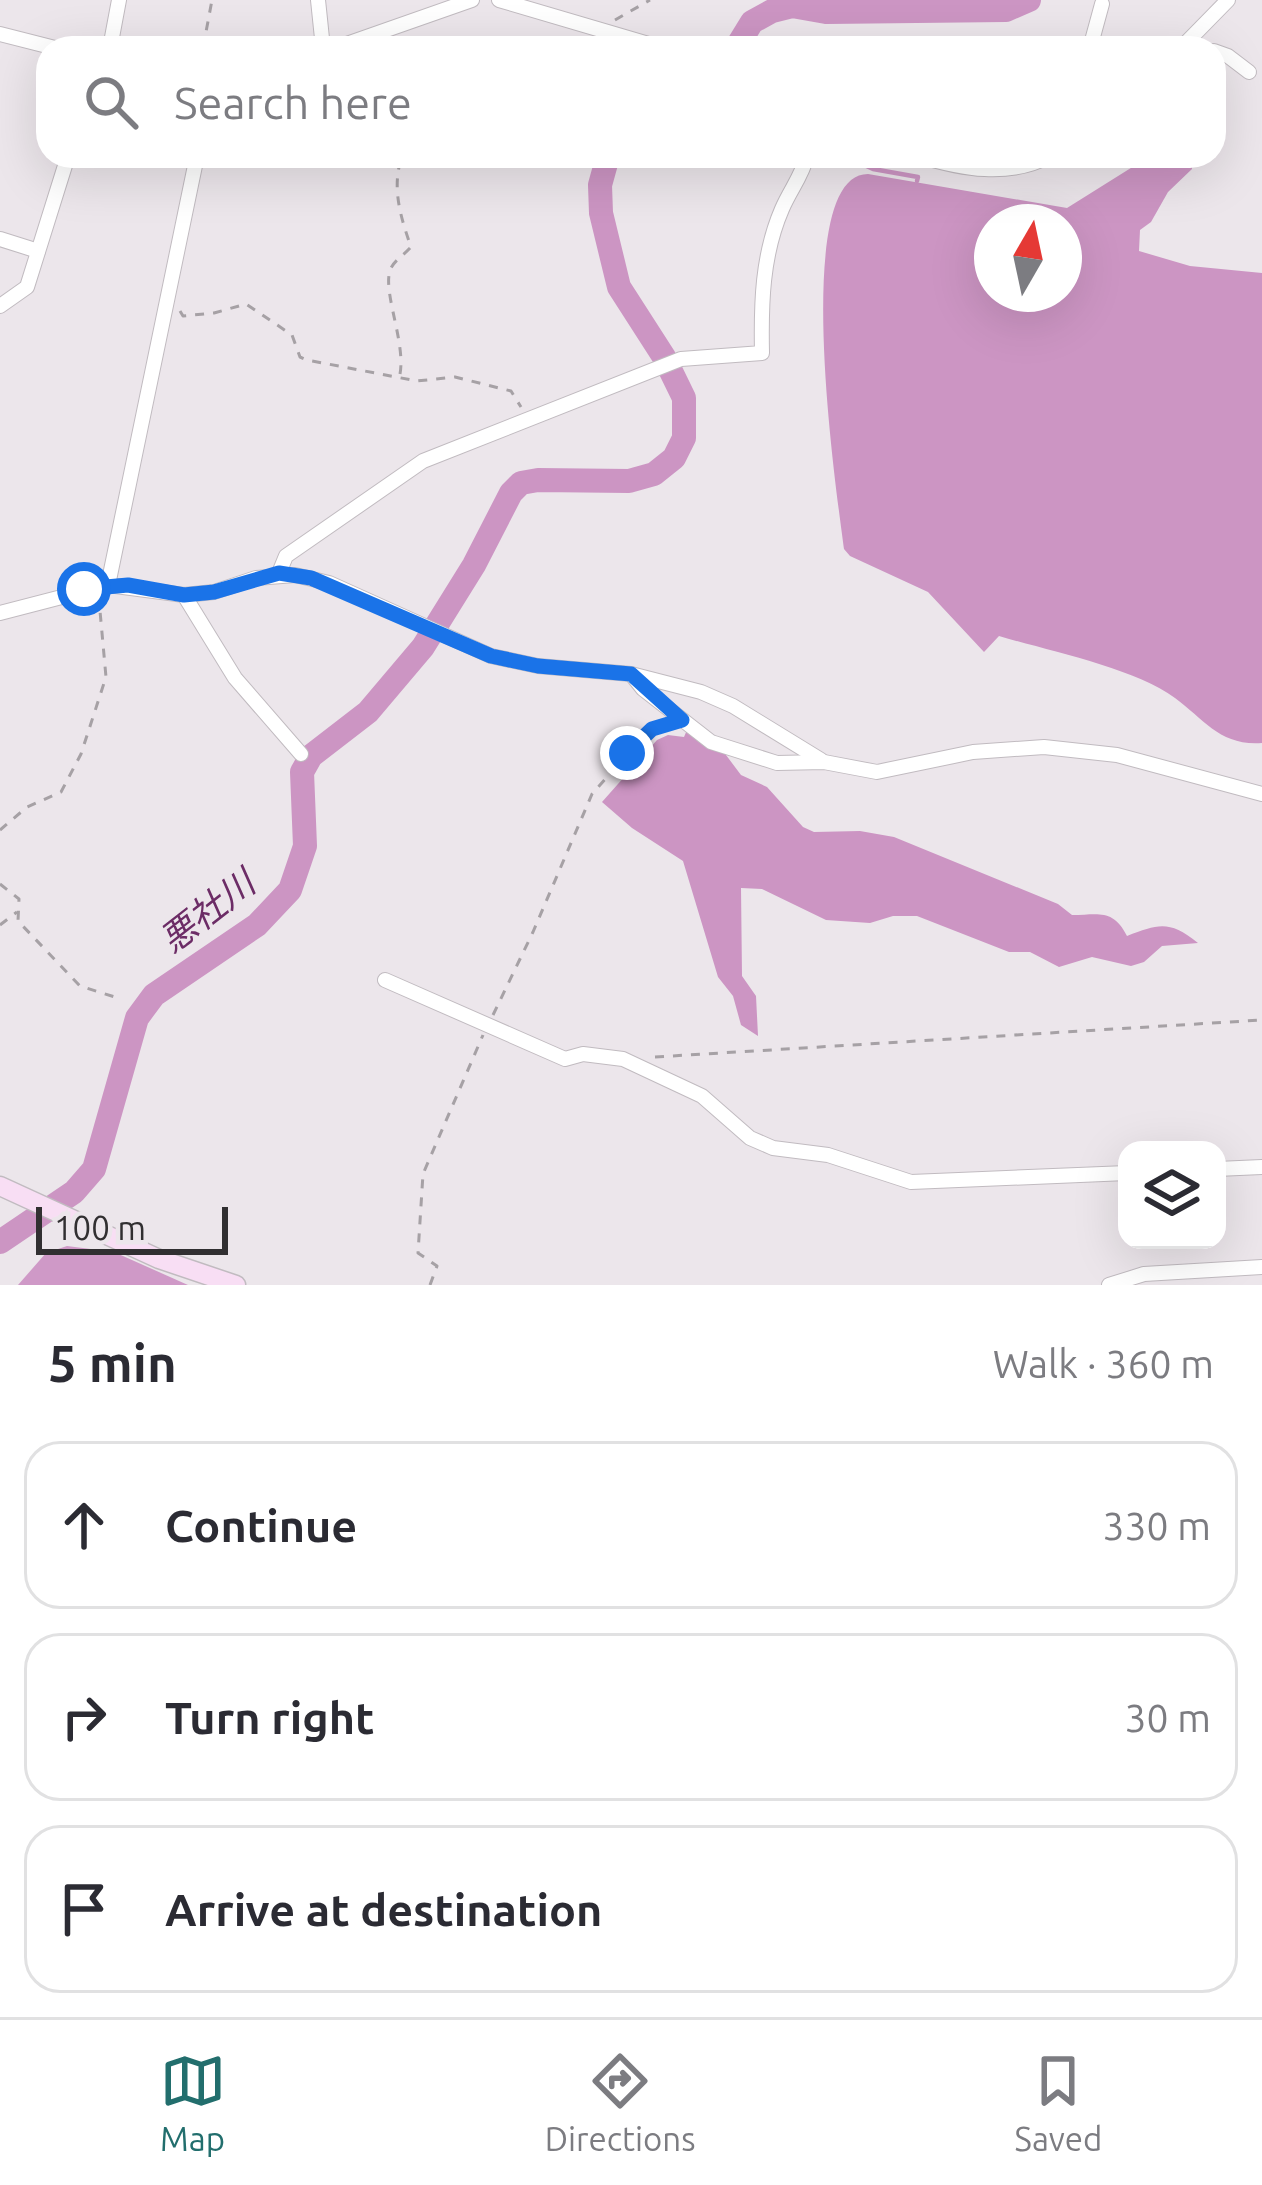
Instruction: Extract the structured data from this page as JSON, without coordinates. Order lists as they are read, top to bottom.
{
  "water": ["悪社川"],
  "scale_bar": "100 m",
  "north": "top",
  "page": {
    "search": "Search here",
    "scale": "100 m",
    "heading": ["5 min", "Walk · 360 m"],
    "list": [
      ["Continue", "330 m"],
      ["Turn right", "30 m"],
      "Arrive at destination"
    ],
    "nav": ["Map", "Directions", "Saved"]
  }
}
